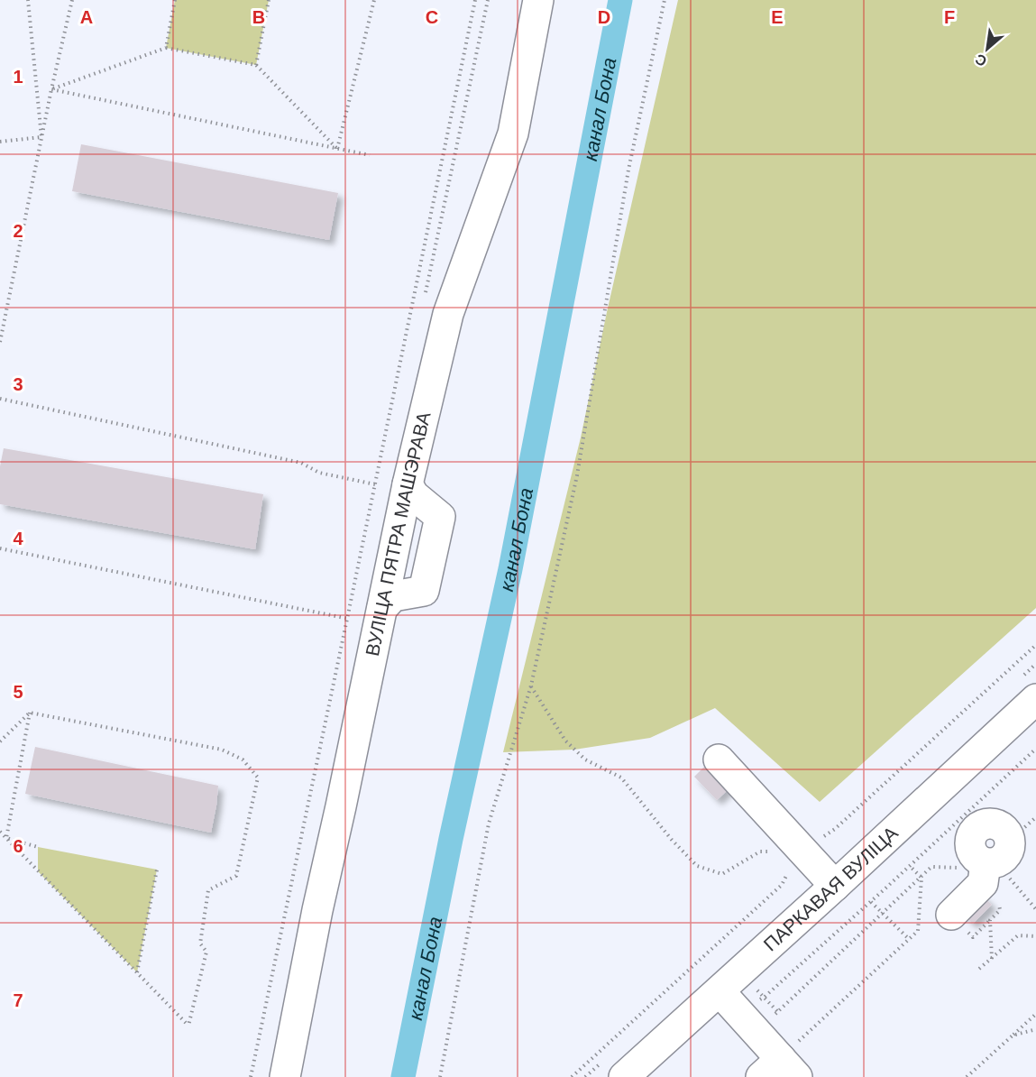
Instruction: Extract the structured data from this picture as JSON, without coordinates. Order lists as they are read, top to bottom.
{
  "streets": {
    "street": ["ВУЛІЦА ПЯТРА МАШЭРАВА", "ПАРКАВАЯ ВУЛІЦА"]
  },
  "water": ["канал Бона"],
  "north": "bottom left",
  "grid": {
    "columns": [
      "A",
      "B",
      "C",
      "D",
      "E",
      "F"
    ],
    "rows": [
      "1",
      "2",
      "3",
      "4",
      "5",
      "6",
      "7"
    ]
  }
}
